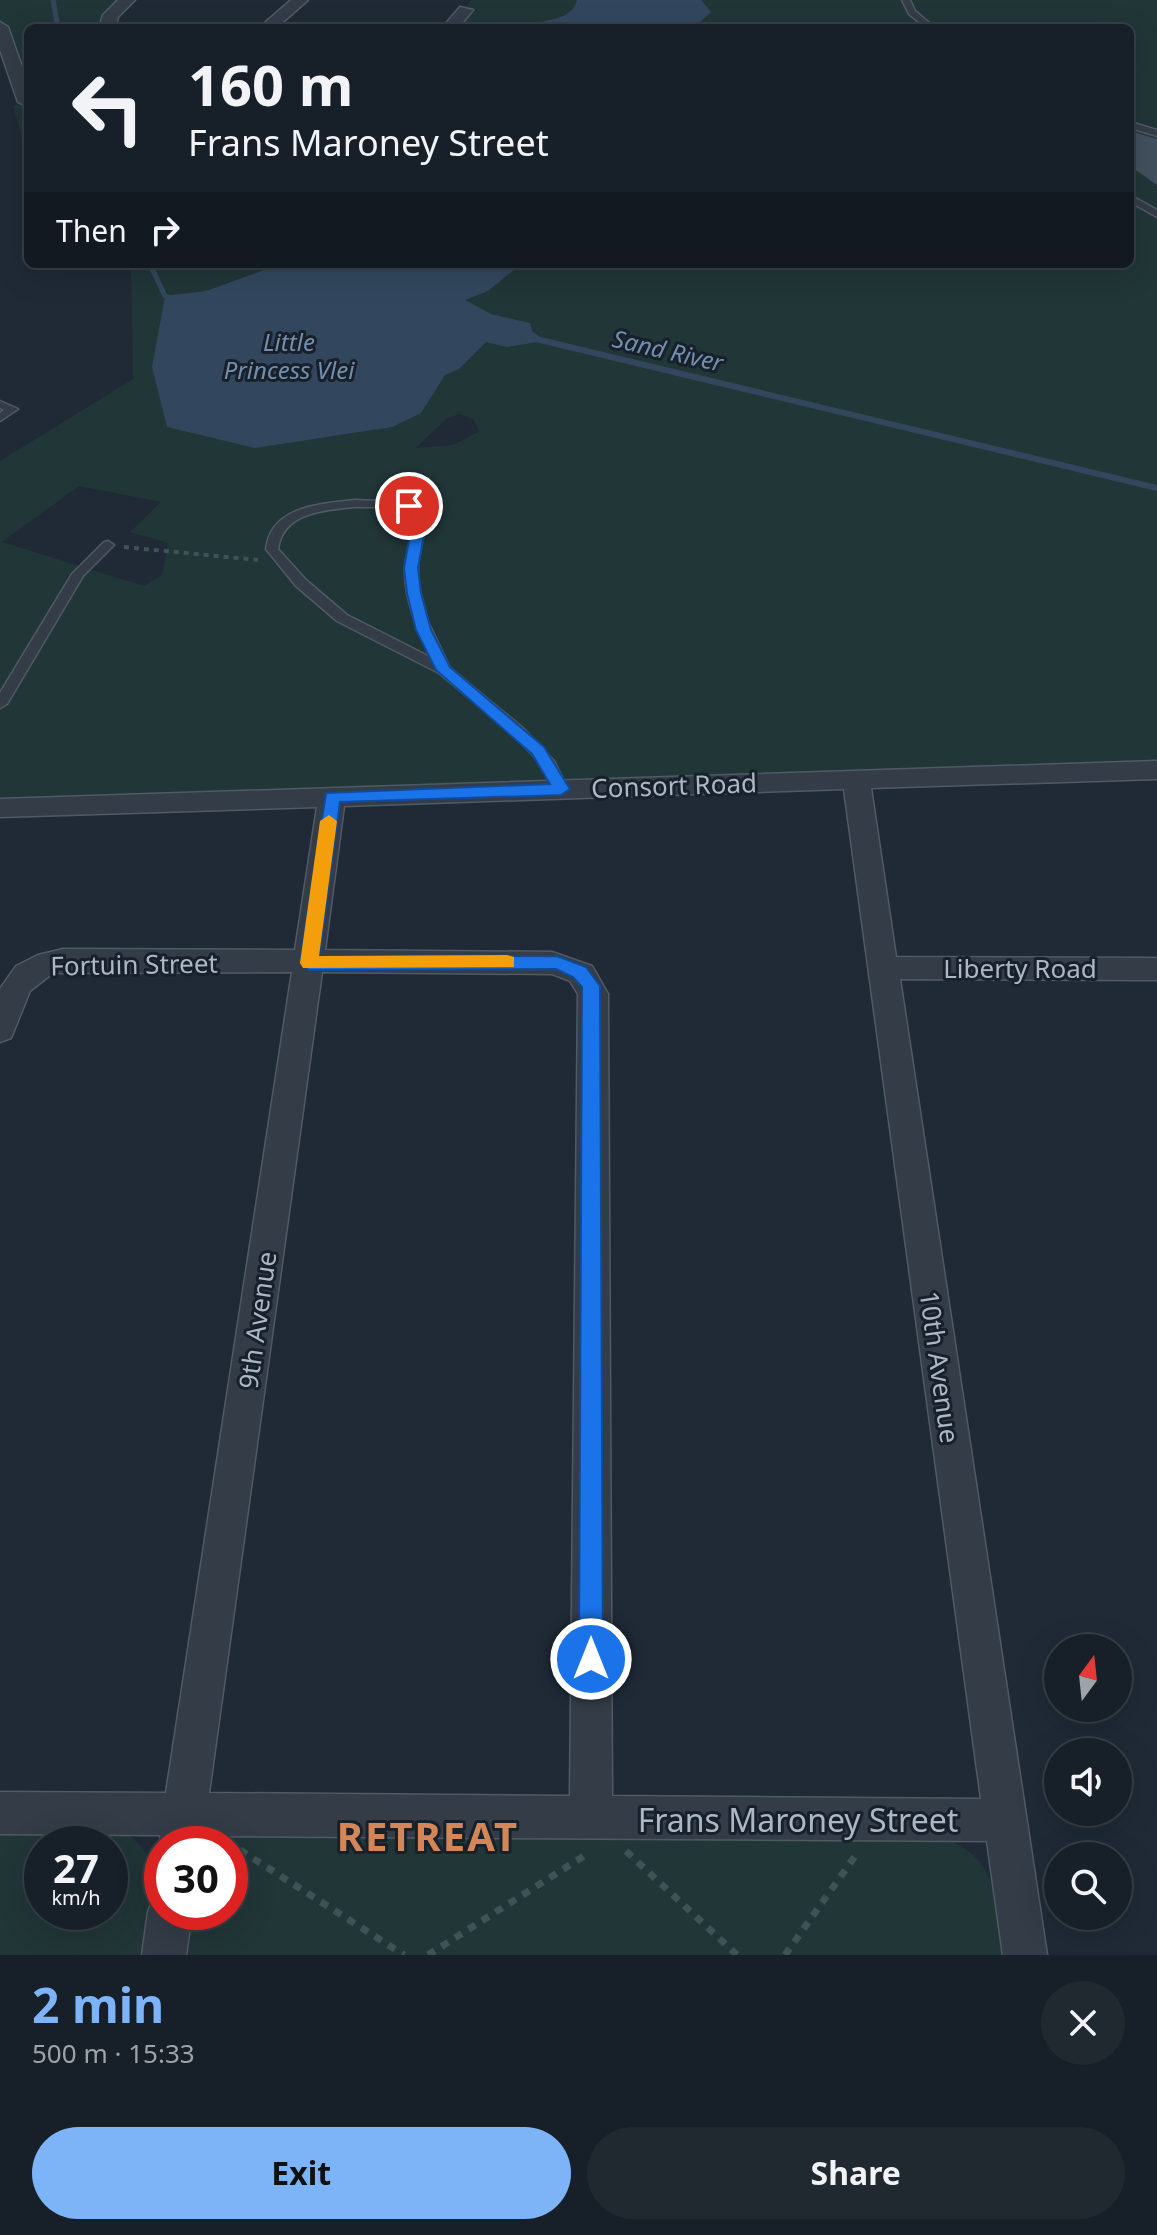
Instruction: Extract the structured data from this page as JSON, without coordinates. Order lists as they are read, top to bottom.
{
  "streets": {
    "street": [
      "Consort Road",
      "Fortuin Street",
      "Liberty Road",
      "9th Avenue",
      "10th Avenue",
      "Frans Maroney Street"
    ]
  },
  "crossings": [
    ["Consort Road", "9th Avenue"],
    ["Consort Road", "10th Avenue"],
    ["Fortuin Street", "9th Avenue"],
    ["Liberty Road", "10th Avenue"],
    ["10th Avenue", "Frans Maroney Street"]
  ],
  "districts": ["RETREAT"],
  "water": ["Little Princess Vlei", "Sand River"],
  "north": "top",
  "page": {
    "turn": ["160 m", "Frans Maroney Street"],
    "then": "Then",
    "speed": "27 km/h",
    "limit": "30",
    "heading": ["2 min", "500 m · 15:33"],
    "buttons": ["Exit", "Share"]
  }
}
